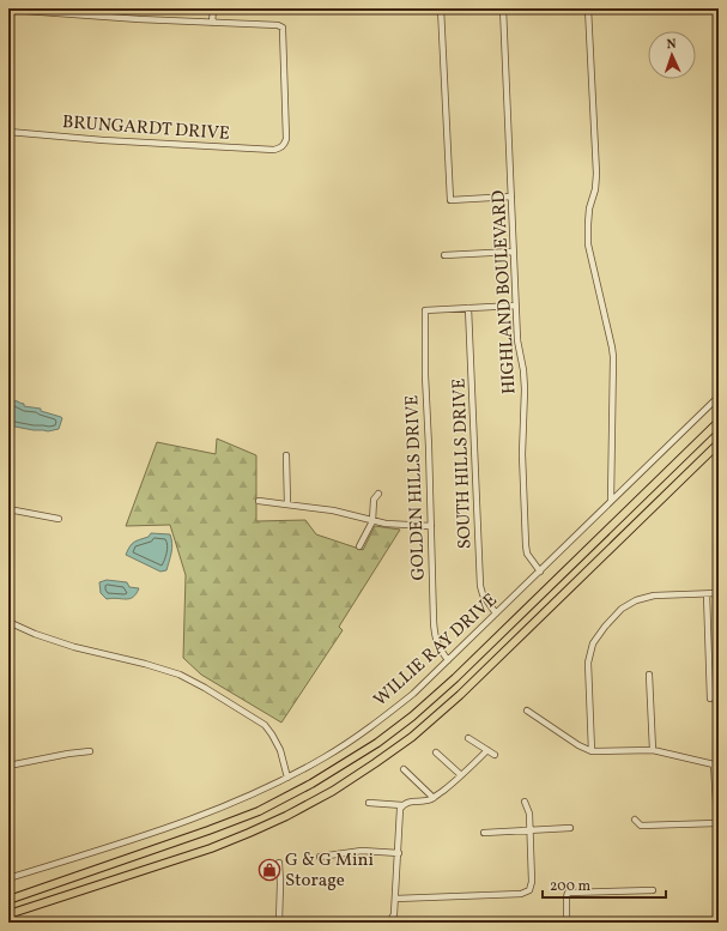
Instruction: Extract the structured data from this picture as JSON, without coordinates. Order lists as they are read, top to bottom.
{
  "streets": {
    "street": [
      "BRUNGARDT DRIVE",
      "HIGHLAND BOULEVARD",
      "SOUTH HILLS DRIVE",
      "GOLDEN HILLS DRIVE",
      "WILLIE RAY DRIVE"
    ]
  },
  "crossings": [
    ["HIGHLAND BOULEVARD", "WILLIE RAY DRIVE"],
    ["SOUTH HILLS DRIVE", "GOLDEN HILLS DRIVE"],
    ["SOUTH HILLS DRIVE", "WILLIE RAY DRIVE"],
    ["GOLDEN HILLS DRIVE", "WILLIE RAY DRIVE"]
  ],
  "places": {
    "shop": ["G & G Mini Storage"]
  },
  "scale_bar": "200 m",
  "north": "top"
}
